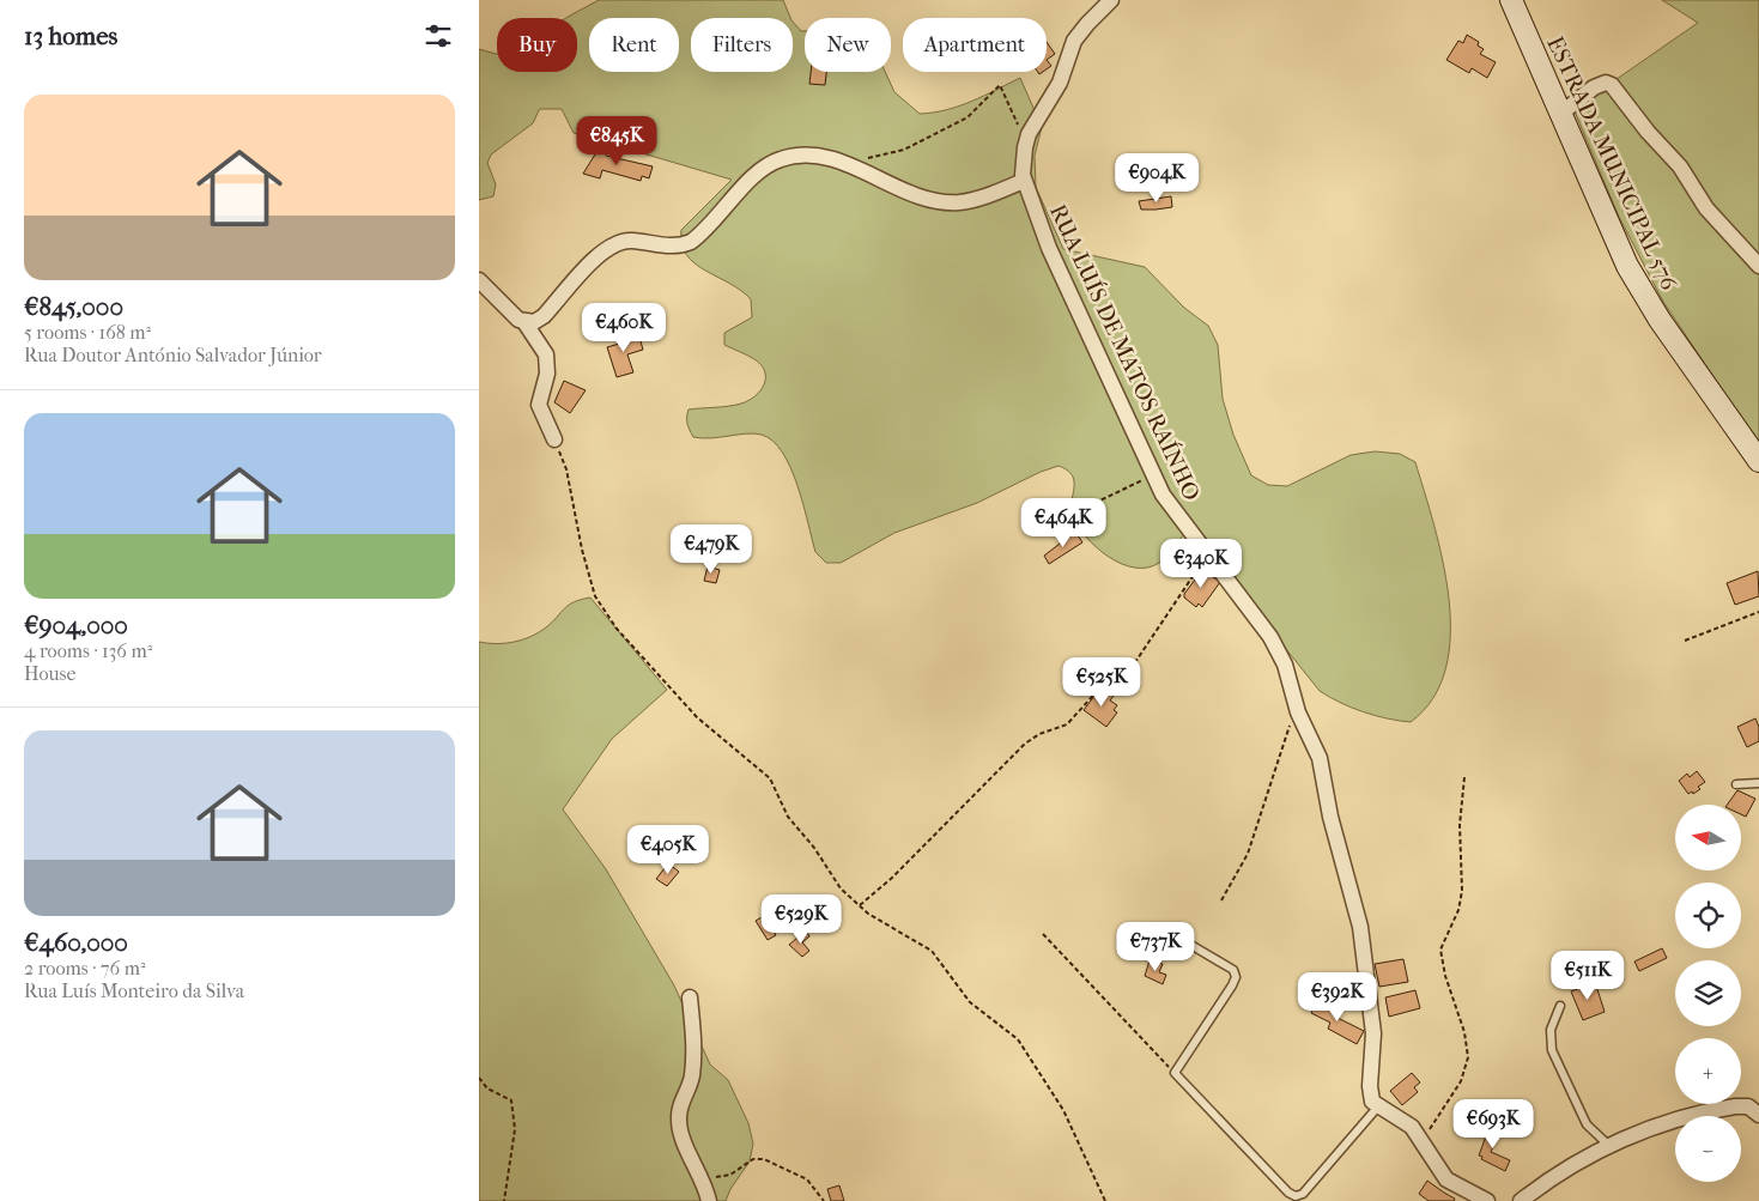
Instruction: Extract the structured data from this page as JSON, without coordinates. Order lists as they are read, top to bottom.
{
  "streets": {
    "main road": ["ESTRADA MUNICIPAL 576"],
    "street": ["RUA LUÍS DE MATOS RAÍNHO"]
  },
  "north": "left",
  "page": {
    "heading": "13 homes",
    "chip": [
      "Buy",
      "Rent",
      "Filters",
      "New",
      "Apartment"
    ],
    "list": [
      {
        "name": "€845,000",
        "note": "5 rooms · 168 m² · Rua Doutor António Salvador Júnior"
      },
      {
        "name": "€904,000",
        "note": "4 rooms · 136 m² · House"
      },
      {
        "name": "€460,000",
        "note": "2 rooms · 76 m² · Rua Luís Monteiro da Silva"
      }
    ],
    "price": [
      "€845K",
      "€904K",
      "€460K",
      "€464K",
      "€479K",
      "€340K",
      "€525K",
      "€405K",
      "€529K",
      "€737K",
      "€511K",
      "€392K",
      "€693K"
    ],
    "map_buttons": ["+", "−"]
  }
}
